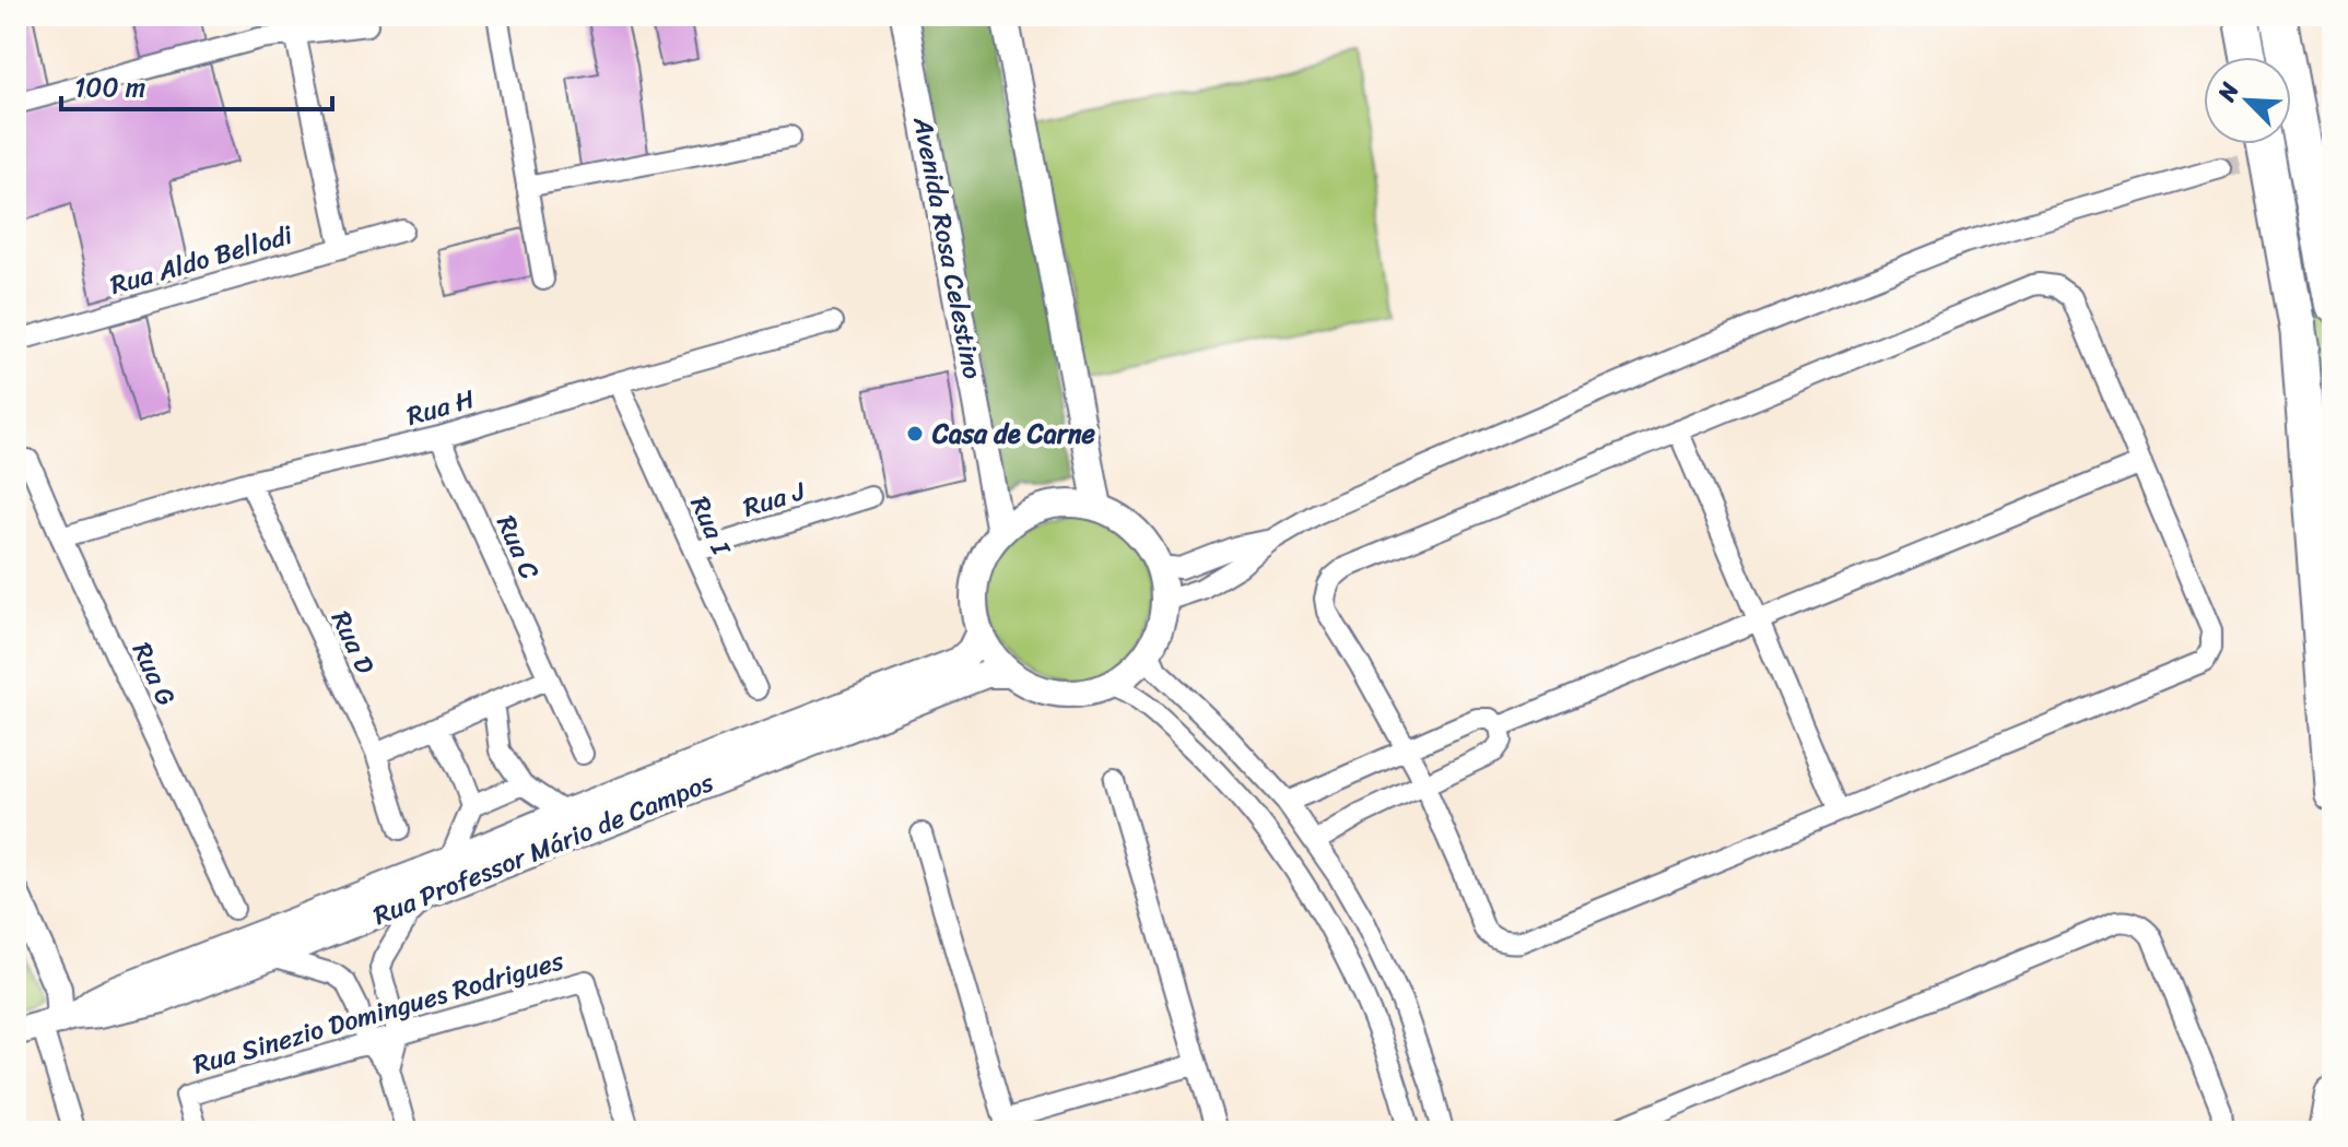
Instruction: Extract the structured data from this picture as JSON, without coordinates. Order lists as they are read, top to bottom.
{
  "streets": {
    "street": [
      "Avenida Rosa Celestino",
      "Rua Aldo Bellodi",
      "Rua H",
      "Rua J",
      "Rua I",
      "Rua C",
      "Rua D",
      "Rua G",
      "Rua Professor Mário de Campos",
      "Rua Sinezio Domingues Rodrigues"
    ]
  },
  "crossings": [
    ["Avenida Rosa Celestino", "Rua Professor Mário de Campos"],
    ["Rua H", "Rua I"],
    ["Rua H", "Rua C"],
    ["Rua H", "Rua D"],
    ["Rua H", "Rua G"],
    ["Rua J", "Rua I"]
  ],
  "places": ["Casa de Carne"],
  "scale_bar": "100 m",
  "north": "top left"
}
